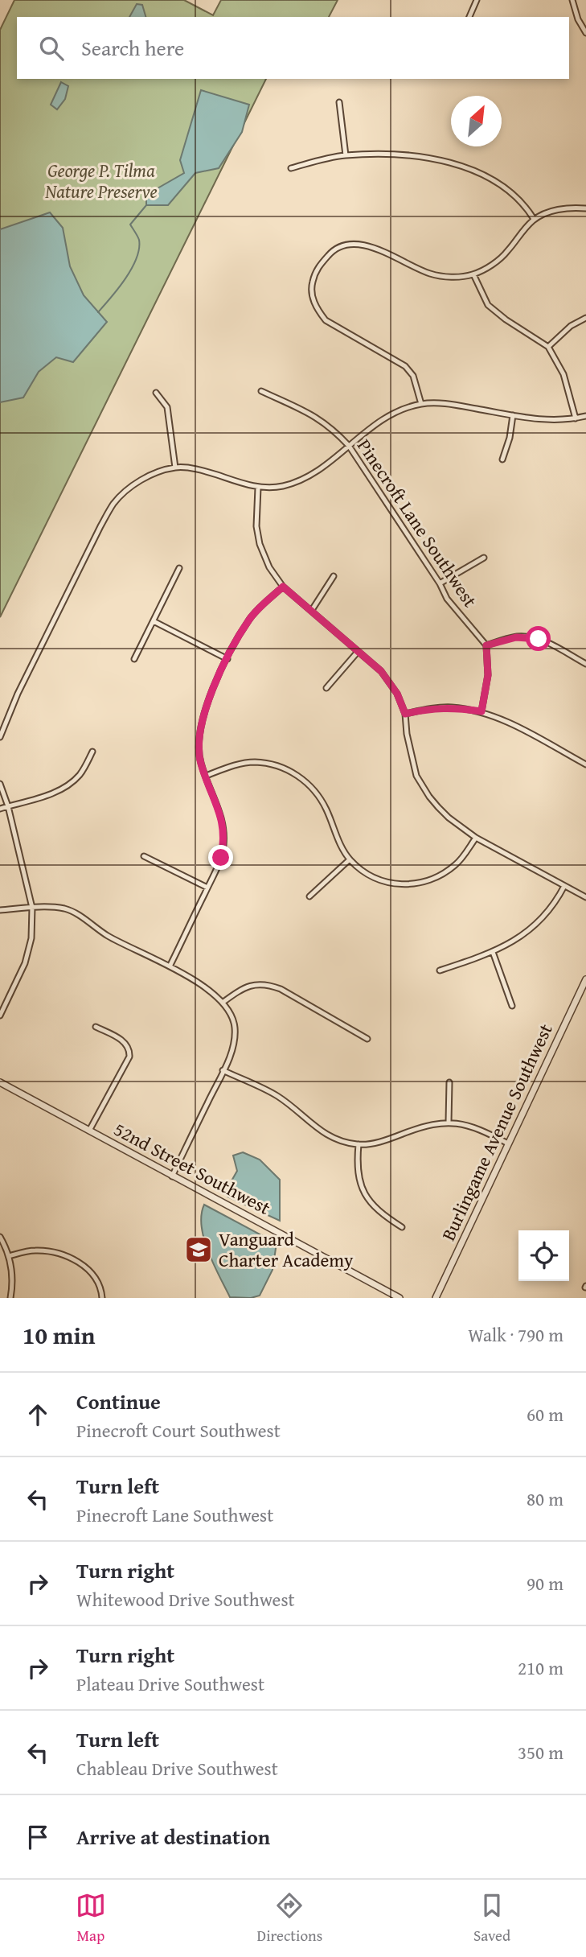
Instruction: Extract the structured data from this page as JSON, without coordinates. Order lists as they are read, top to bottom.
{
  "streets": {
    "street": ["Pinecroft Lane Southwest", "Burlingame Avenue Southwest", "52nd Street Southwest"]
  },
  "parks": ["George P. Tilma Nature Preserve"],
  "places": {
    "school or university": ["Vanguard Charter Academy"]
  },
  "north": "top right",
  "page": {
    "search": "Search here",
    "heading": ["10 min", "Walk · 790 m"],
    "list": [
      ["Continue", "Pinecroft Court Southwest", "60 m"],
      ["Turn left", "Pinecroft Lane Southwest", "80 m"],
      ["Turn right", "Whitewood Drive Southwest", "90 m"],
      ["Turn right", "Plateau Drive Southwest", "210 m"],
      ["Turn left", "Chableau Drive Southwest", "350 m"],
      "Arrive at destination"
    ],
    "nav": ["Map", "Directions", "Saved"]
  }
}
